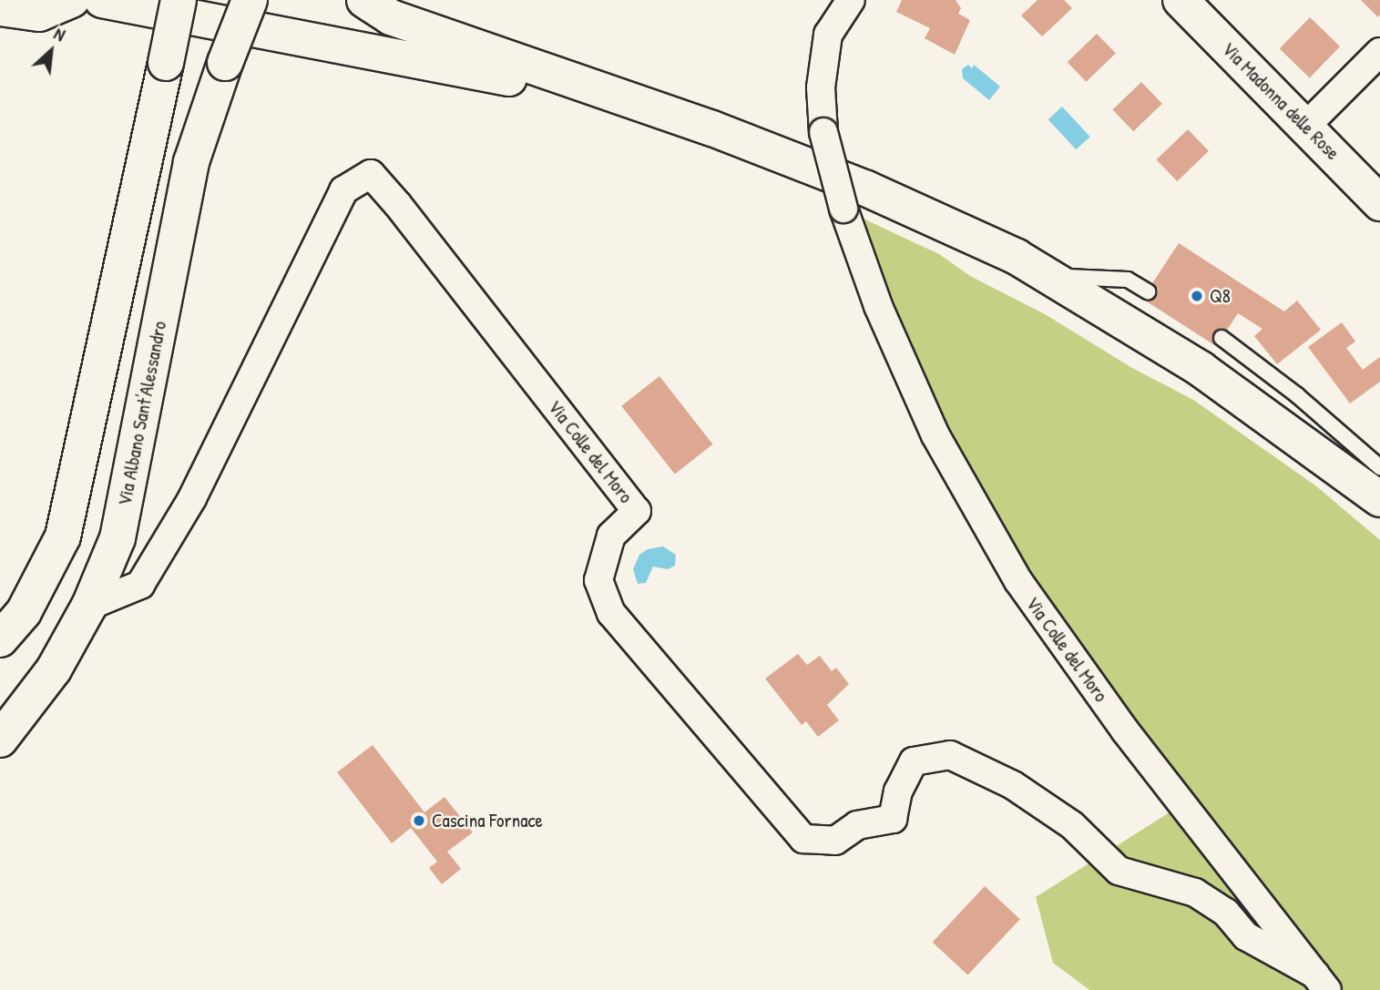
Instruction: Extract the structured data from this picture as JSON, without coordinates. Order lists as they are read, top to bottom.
{
  "streets": {
    "main road": ["Via Madonna delle Rose", "Via Albano Sant'Alessandro"],
    "street": ["Via Colle del Moro"]
  },
  "crossings": [
    ["Via Albano Sant'Alessandro", "Via Colle del Moro"]
  ],
  "places": ["Q8", "Cascina Fornace"],
  "north": "top right"
}
